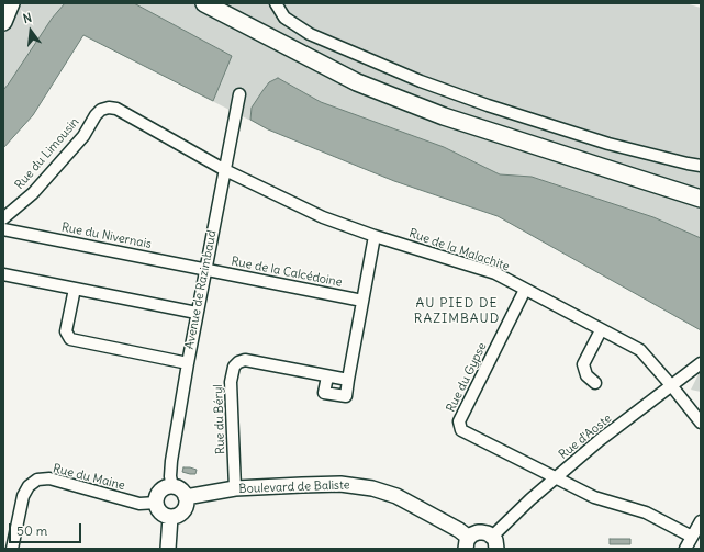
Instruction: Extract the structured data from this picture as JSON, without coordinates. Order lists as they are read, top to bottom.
{
  "streets": {
    "street": [
      "Rue du Limousin",
      "Rue du Nivernais",
      "Rue de la Malachite",
      "Rue de la Calcédoine",
      "Avenue de Razimbaud",
      "Rue du Gypse",
      "Rue du Béryl",
      "Rue d'Aoste",
      "Rue du Maine",
      "Boulevard de Baliste"
    ]
  },
  "crossings": [
    ["Rue du Limousin", "Rue de la Malachite"],
    ["Rue du Limousin", "Avenue de Razimbaud"],
    ["Rue du Nivernais", "Rue de la Calcédoine"],
    ["Rue du Nivernais", "Avenue de Razimbaud"],
    ["Rue de la Malachite", "Avenue de Razimbaud"],
    ["Rue de la Malachite", "Rue du Gypse"],
    ["Rue de la Malachite", "Rue d'Aoste"],
    ["Rue de la Calcédoine", "Avenue de Razimbaud"],
    ["Avenue de Razimbaud", "Rue du Maine"],
    ["Avenue de Razimbaud", "Boulevard de Baliste"],
    ["Rue du Gypse", "Rue d'Aoste"],
    ["Rue du Béryl", "Boulevard de Baliste"],
    ["Rue du Maine", "Boulevard de Baliste"]
  ],
  "districts": ["AU PIED DE RAZIMBAUD"],
  "scale_bar": "50 m",
  "north": "top"
}
